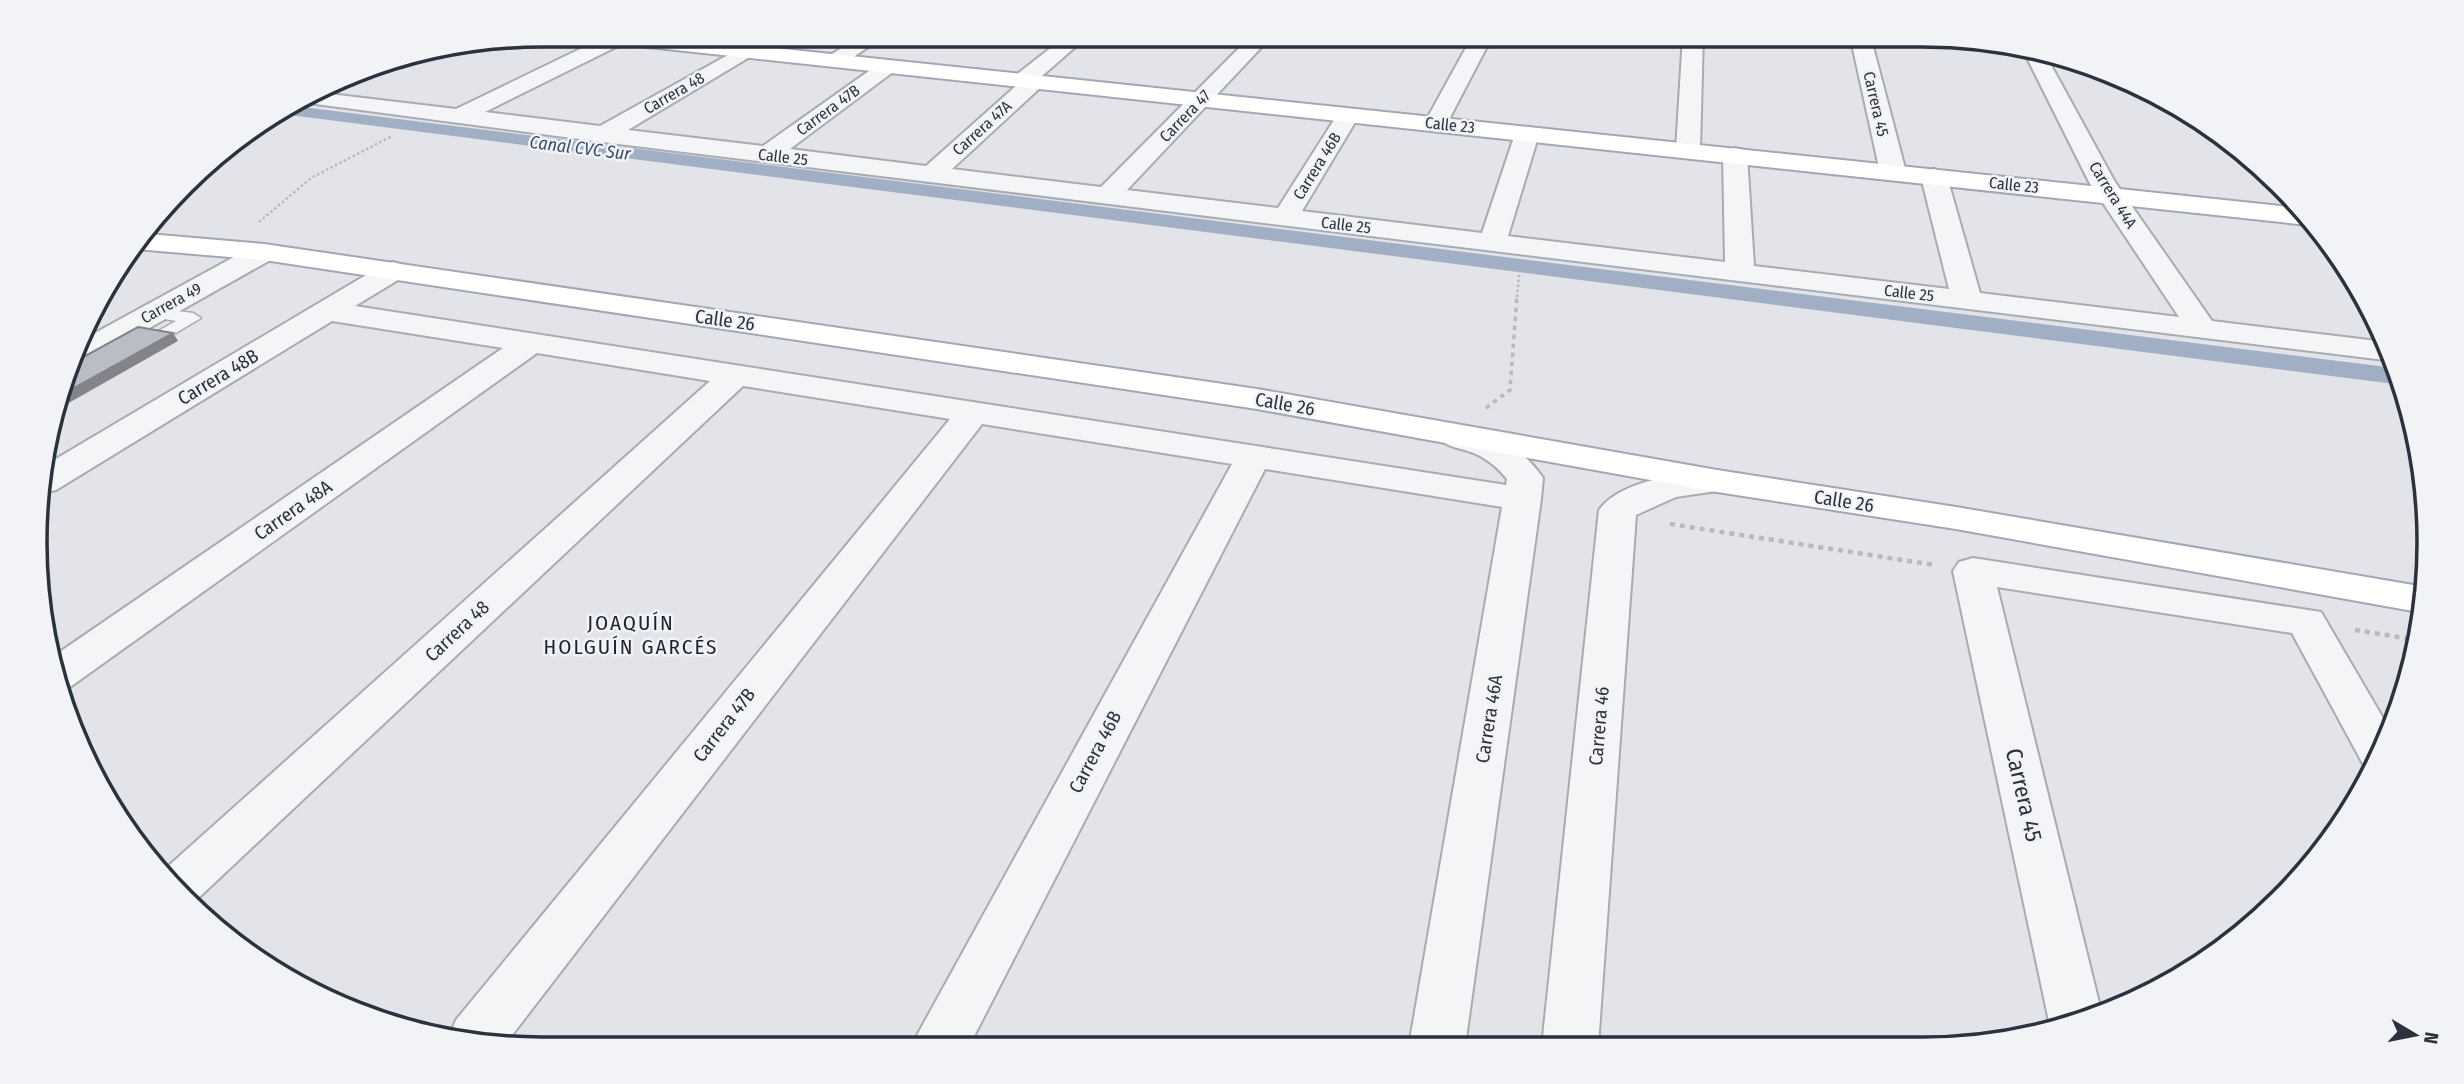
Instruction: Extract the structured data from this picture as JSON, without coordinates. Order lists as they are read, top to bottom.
{
  "streets": {
    "main road": ["Calle 23", "Calle 26"],
    "street": [
      "Carrera 48",
      "Carrera 45",
      "Carrera 47B",
      "Carrera 47",
      "Carrera 47A",
      "Calle 25",
      "Carrera 46B",
      "Carrera 44A",
      "Carrera 49",
      "Carrera 48B",
      "Carrera 48A",
      "Carrera 46A",
      "Carrera 46"
    ]
  },
  "crossings": [
    ["Carrera 48", "Calle 23"],
    ["Carrera 48", "Calle 25"],
    ["Carrera 45", "Calle 23"],
    ["Carrera 47B", "Calle 23"],
    ["Carrera 47B", "Calle 25"],
    ["Carrera 47", "Calle 23"],
    ["Carrera 47", "Calle 25"],
    ["Calle 23", "Carrera 47A"],
    ["Calle 23", "Carrera 46B"],
    ["Calle 23", "Carrera 44A"],
    ["Carrera 47A", "Calle 25"],
    ["Calle 25", "Carrera 46B"],
    ["Calle 25", "Carrera 44A"],
    ["Carrera 49", "Calle 26"],
    ["Calle 26", "Carrera 48B"],
    ["Calle 26", "Carrera 46A"],
    ["Calle 26", "Carrera 46"]
  ],
  "districts": ["JOAQUÍN HOLGUÍN GARCÉS"],
  "water": ["Canal CVC Sur"],
  "north": "right"
}
